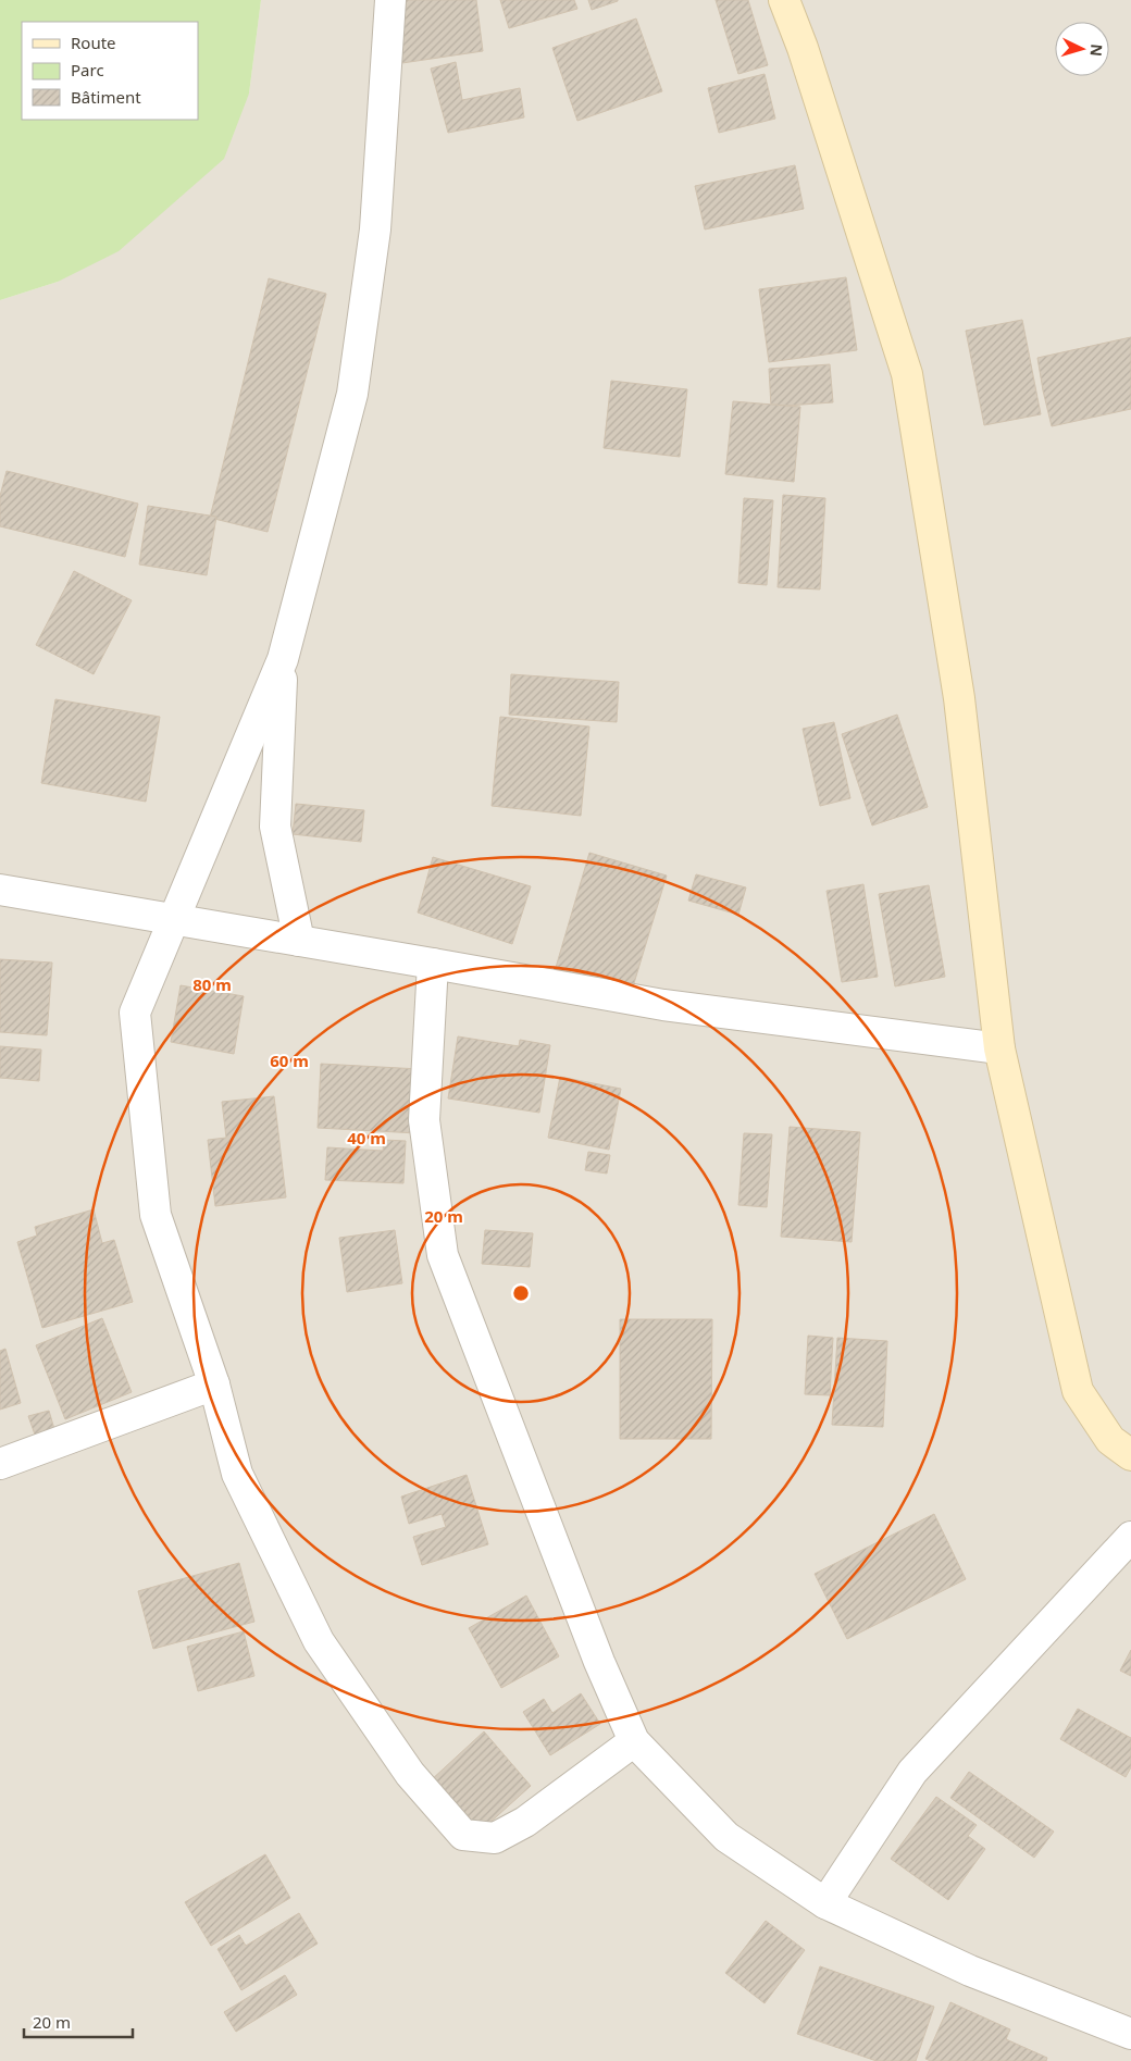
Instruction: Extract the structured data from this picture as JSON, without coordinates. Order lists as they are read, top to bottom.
{
  "legend": ["Route", "Parc", "Bâtiment"],
  "scale_bar": "20 m",
  "north": "right",
  "rings": [
    "80 m",
    "60 m",
    "40 m",
    "20 m"
  ]
}
